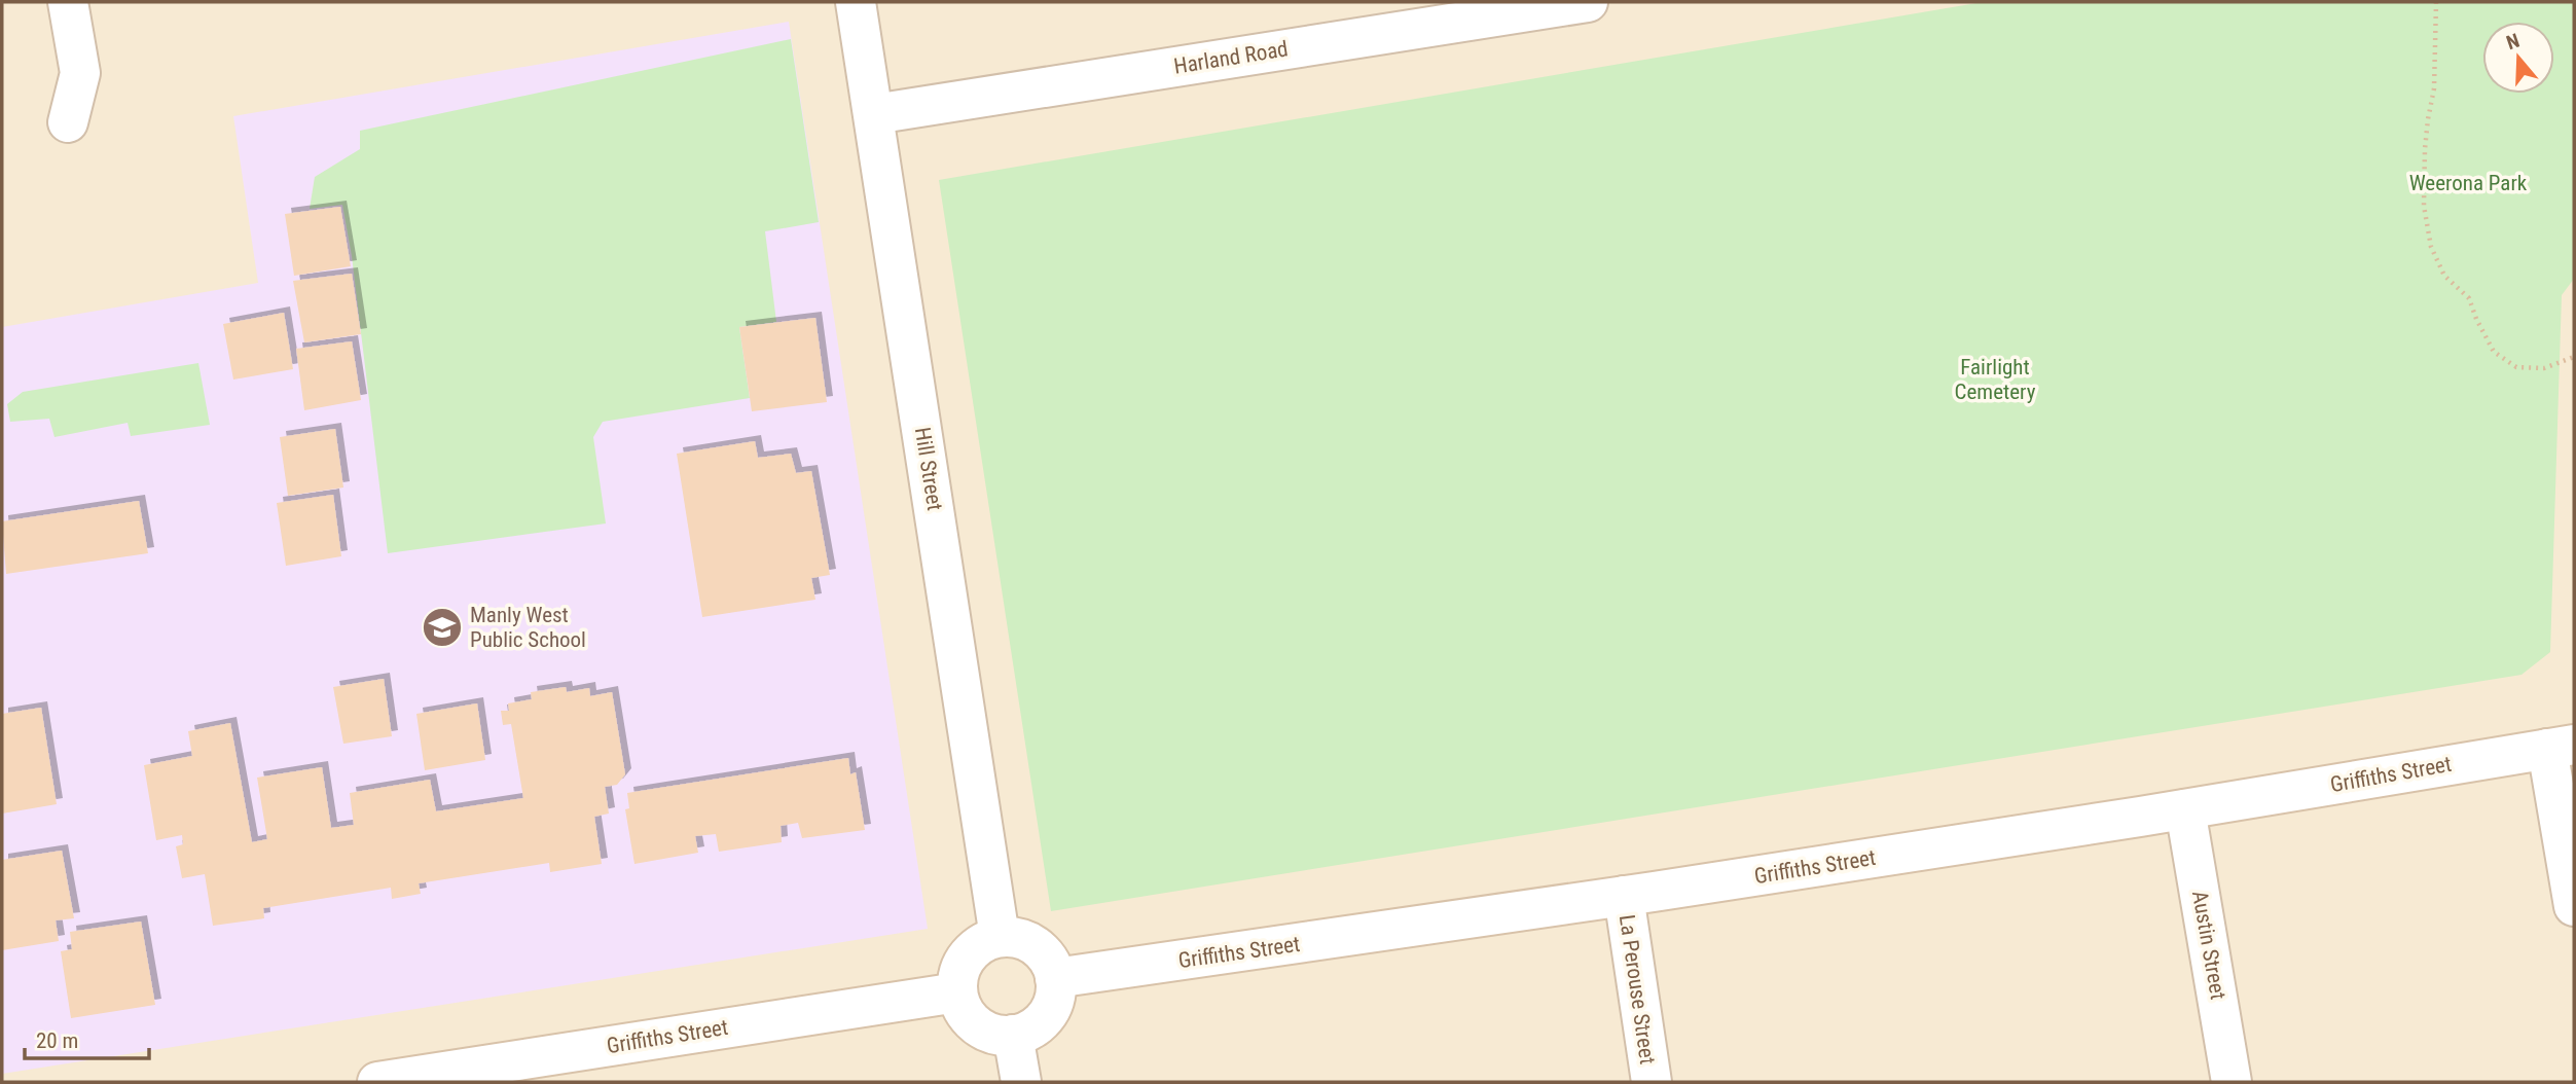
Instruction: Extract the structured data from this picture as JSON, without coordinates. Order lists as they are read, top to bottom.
{
  "streets": {
    "street": [
      "Harland Road",
      "Hill Street",
      "Griffiths Street",
      "Austin Street",
      "La Perouse Street"
    ]
  },
  "crossings": [
    ["Harland Road", "Hill Street"],
    ["Hill Street", "Griffiths Street"],
    ["Griffiths Street", "Austin Street"],
    ["Griffiths Street", "La Perouse Street"]
  ],
  "parks": ["Weerona Park", "Fairlight Cemetery"],
  "places": {
    "school or university": ["Manly West Public School"]
  },
  "scale_bar": "20 m",
  "north": "top"
}
